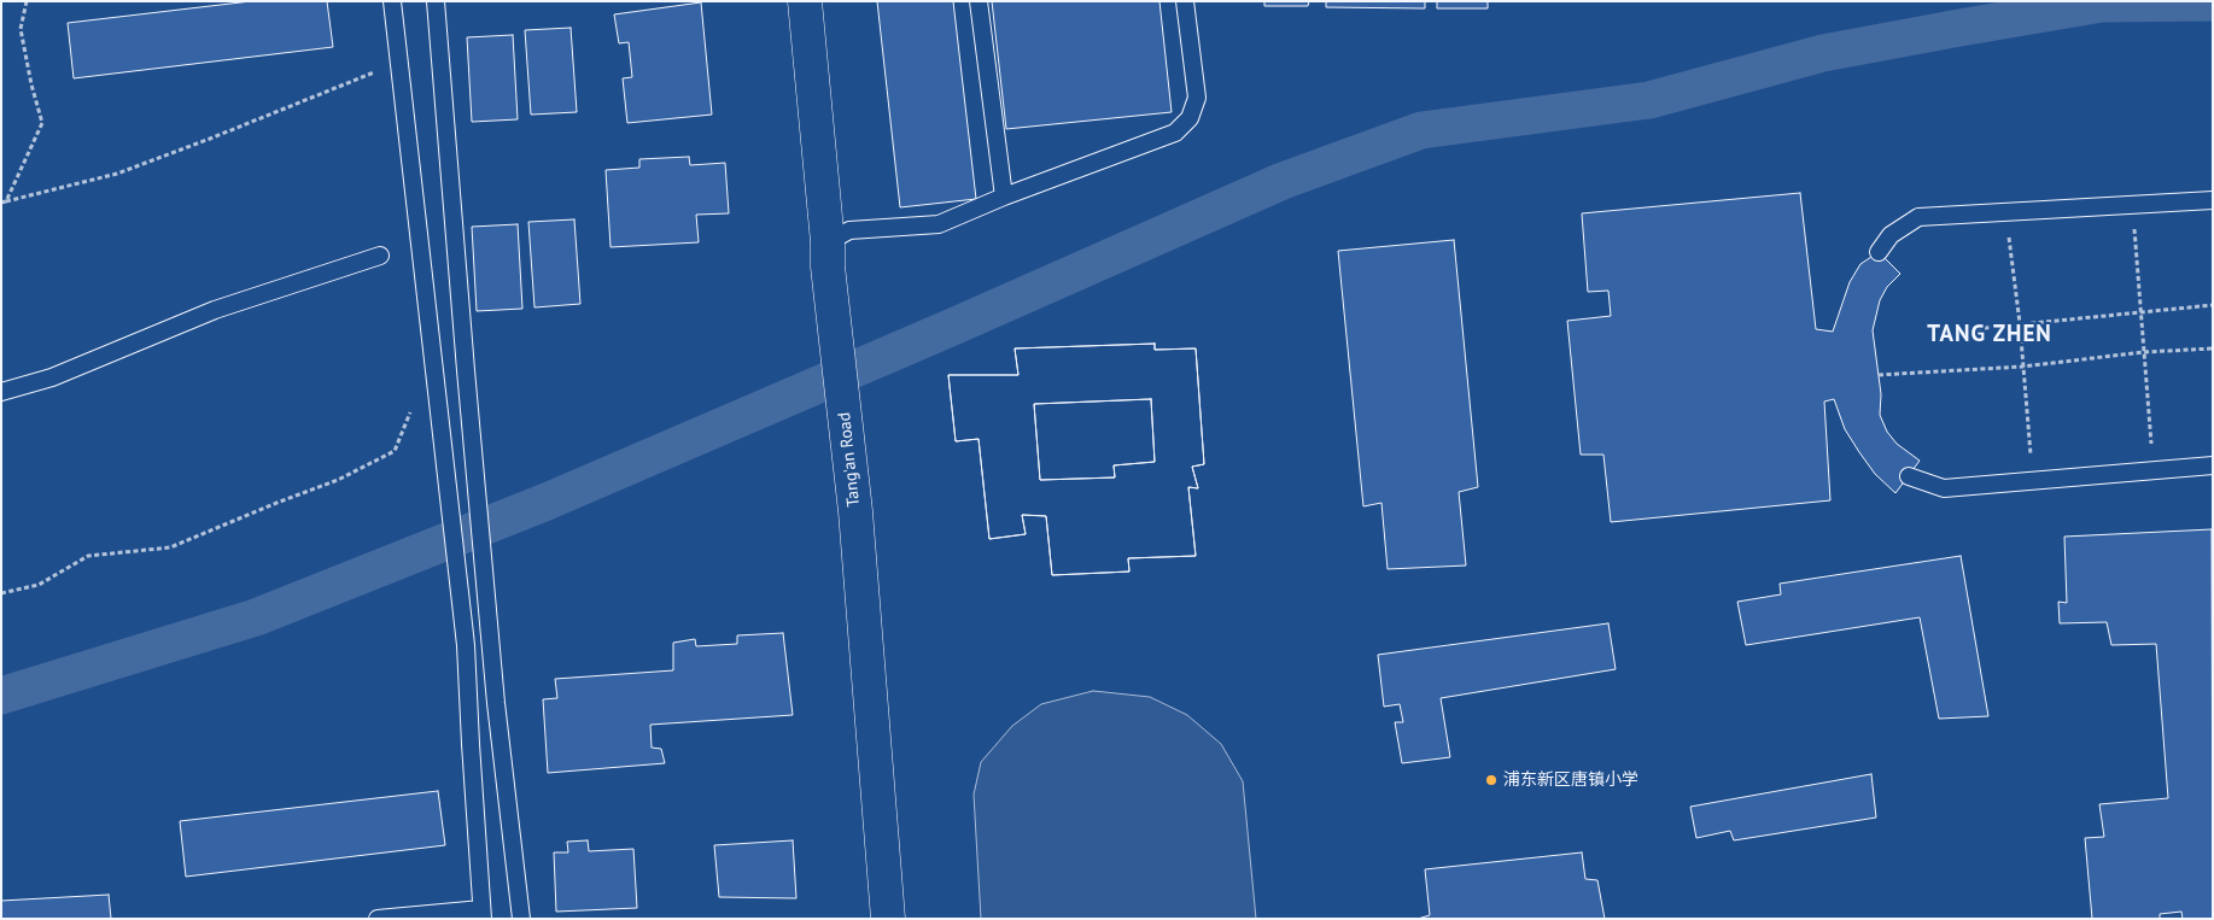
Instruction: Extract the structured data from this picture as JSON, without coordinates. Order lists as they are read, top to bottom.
{
  "streets": {
    "street": ["Tang'an Road"]
  },
  "districts": ["TANG ZHEN"],
  "places": ["浦东新区唐镇小学"]
}
